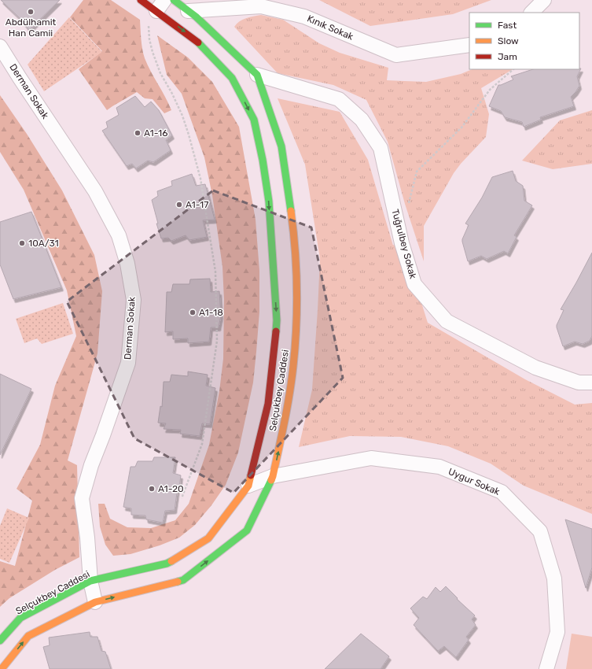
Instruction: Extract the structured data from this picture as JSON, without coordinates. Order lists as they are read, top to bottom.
{
  "streets": {
    "street": [
      "Kınık Sokak",
      "Derman Sokak",
      "Tuğrulbey Sokak",
      "Selçukbey Caddesi",
      "Uygur Sokak"
    ]
  },
  "crossings": [
    ["Kınık Sokak", "Selçukbey Caddesi"],
    ["Derman Sokak", "Selçukbey Caddesi"],
    ["Tuğrulbey Sokak", "Selçukbey Caddesi"],
    ["Selçukbey Caddesi", "Uygur Sokak"]
  ],
  "places": [
    "Abdülhamit Han Camii",
    "A1-16",
    "A1-17",
    "10A/31",
    "A1-18",
    "A1-20"
  ],
  "legend": ["Fast", "Slow", "Jam"]
}
